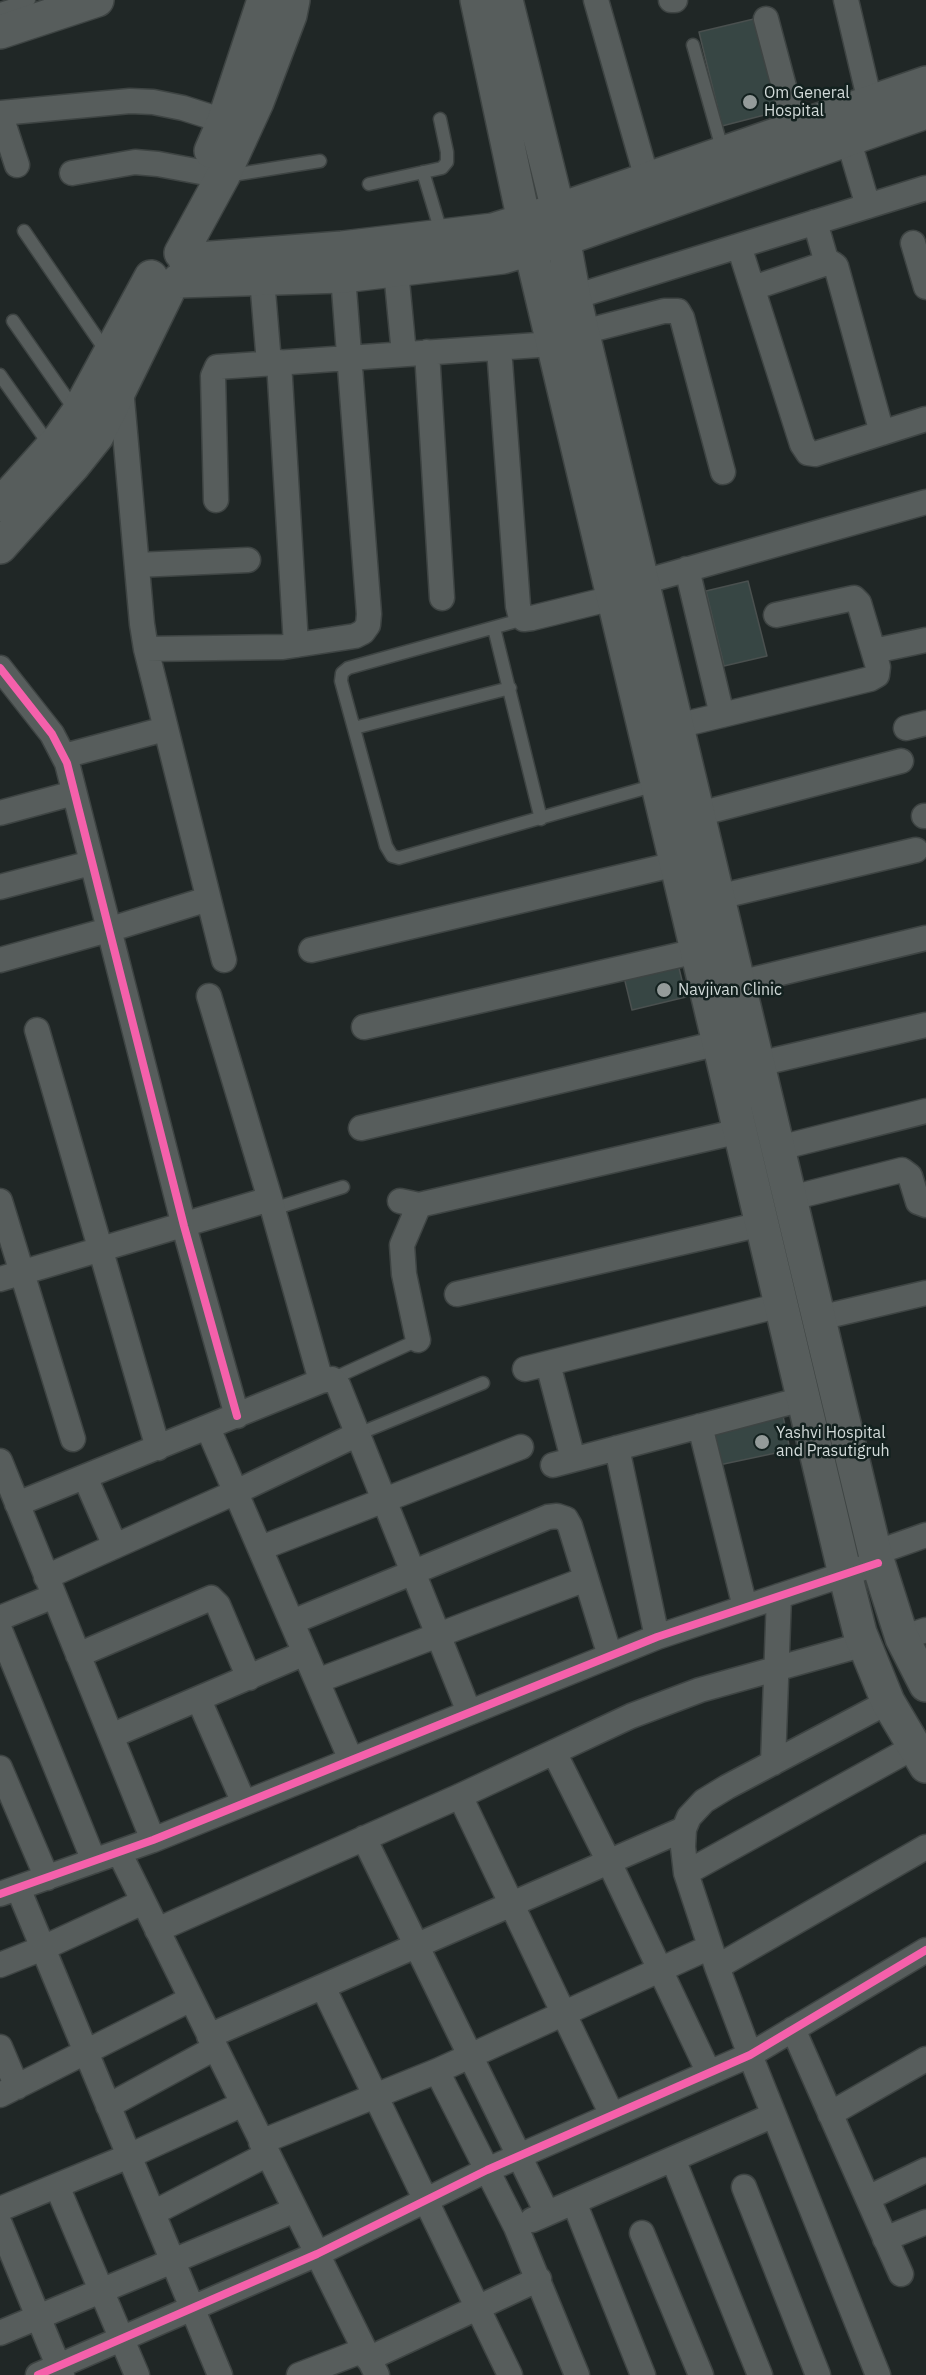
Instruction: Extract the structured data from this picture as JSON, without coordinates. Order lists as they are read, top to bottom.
{
  "places": ["Om General Hospital", "Navjivan Clinic", "Yashvi Hospital and Prasutigruh"]
}
